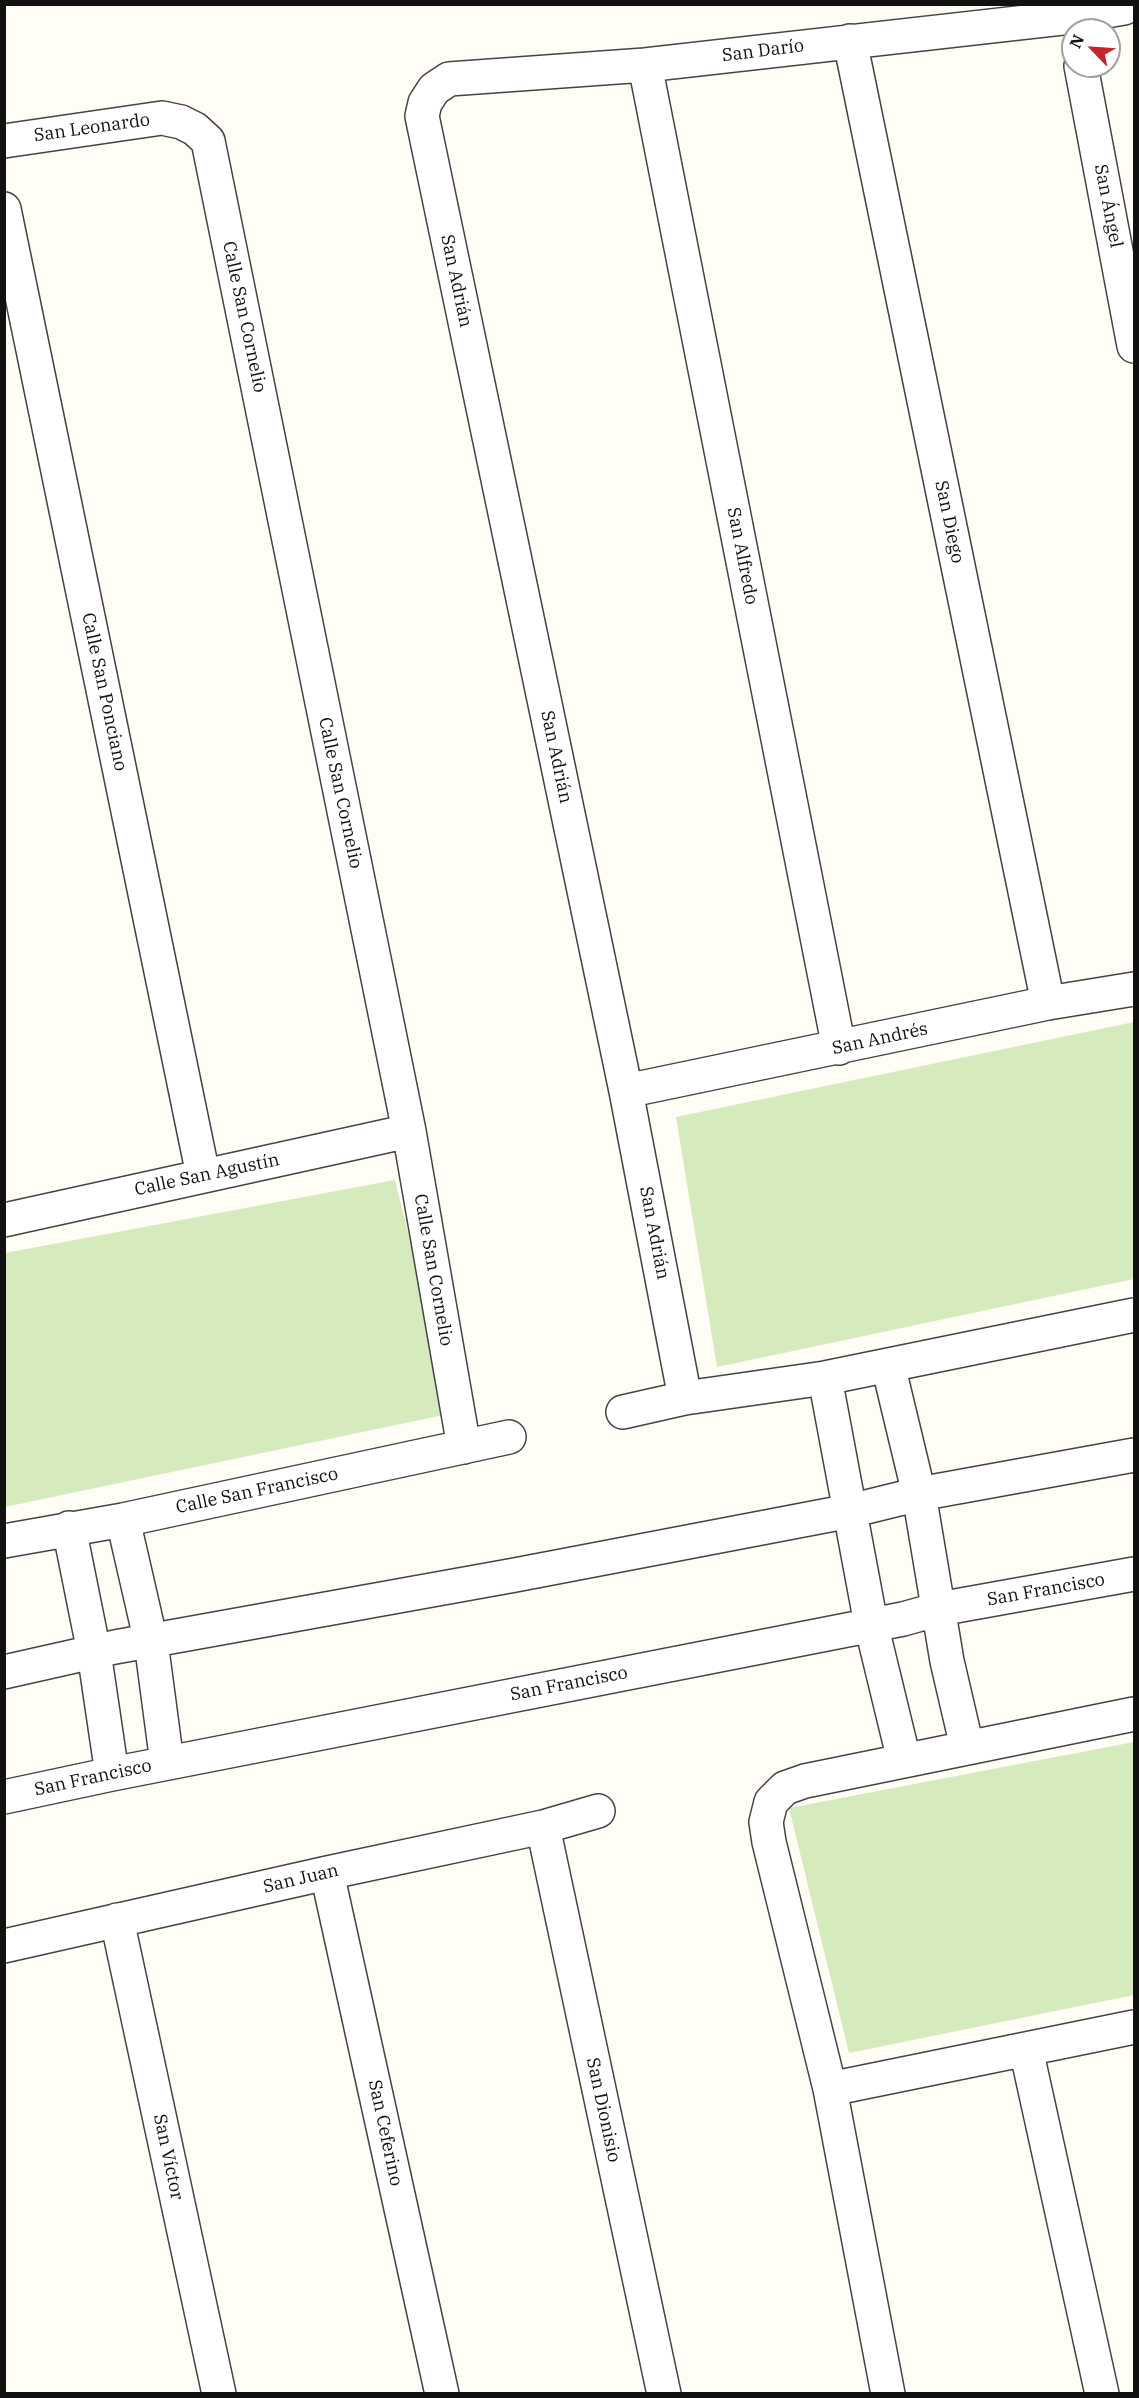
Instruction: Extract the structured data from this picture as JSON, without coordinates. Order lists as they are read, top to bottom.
{
  "streets": {
    "street": [
      "San Darío",
      "San Leonardo",
      "San Ángel",
      "San Adrián",
      "Calle San Cornelio",
      "San Diego",
      "San Alfredo",
      "Calle San Ponciano",
      "San Andrés",
      "Calle San Agustín",
      "Calle San Francisco",
      "San Francisco",
      "San Juan",
      "San Dionisio",
      "San Ceferino",
      "San Víctor"
    ]
  },
  "crossings": [
    ["San Darío", "San Adrián"],
    ["San Darío", "San Diego"],
    ["San Darío", "San Alfredo"],
    ["San Leonardo", "Calle San Cornelio"],
    ["San Adrián", "San Andrés"],
    ["Calle San Cornelio", "Calle San Agustín"],
    ["Calle San Cornelio", "Calle San Francisco"],
    ["San Diego", "San Andrés"],
    ["San Alfredo", "San Andrés"],
    ["Calle San Ponciano", "Calle San Agustín"],
    ["San Juan", "San Dionisio"],
    ["San Juan", "San Ceferino"],
    ["San Juan", "San Víctor"]
  ],
  "north": "top left"
}
